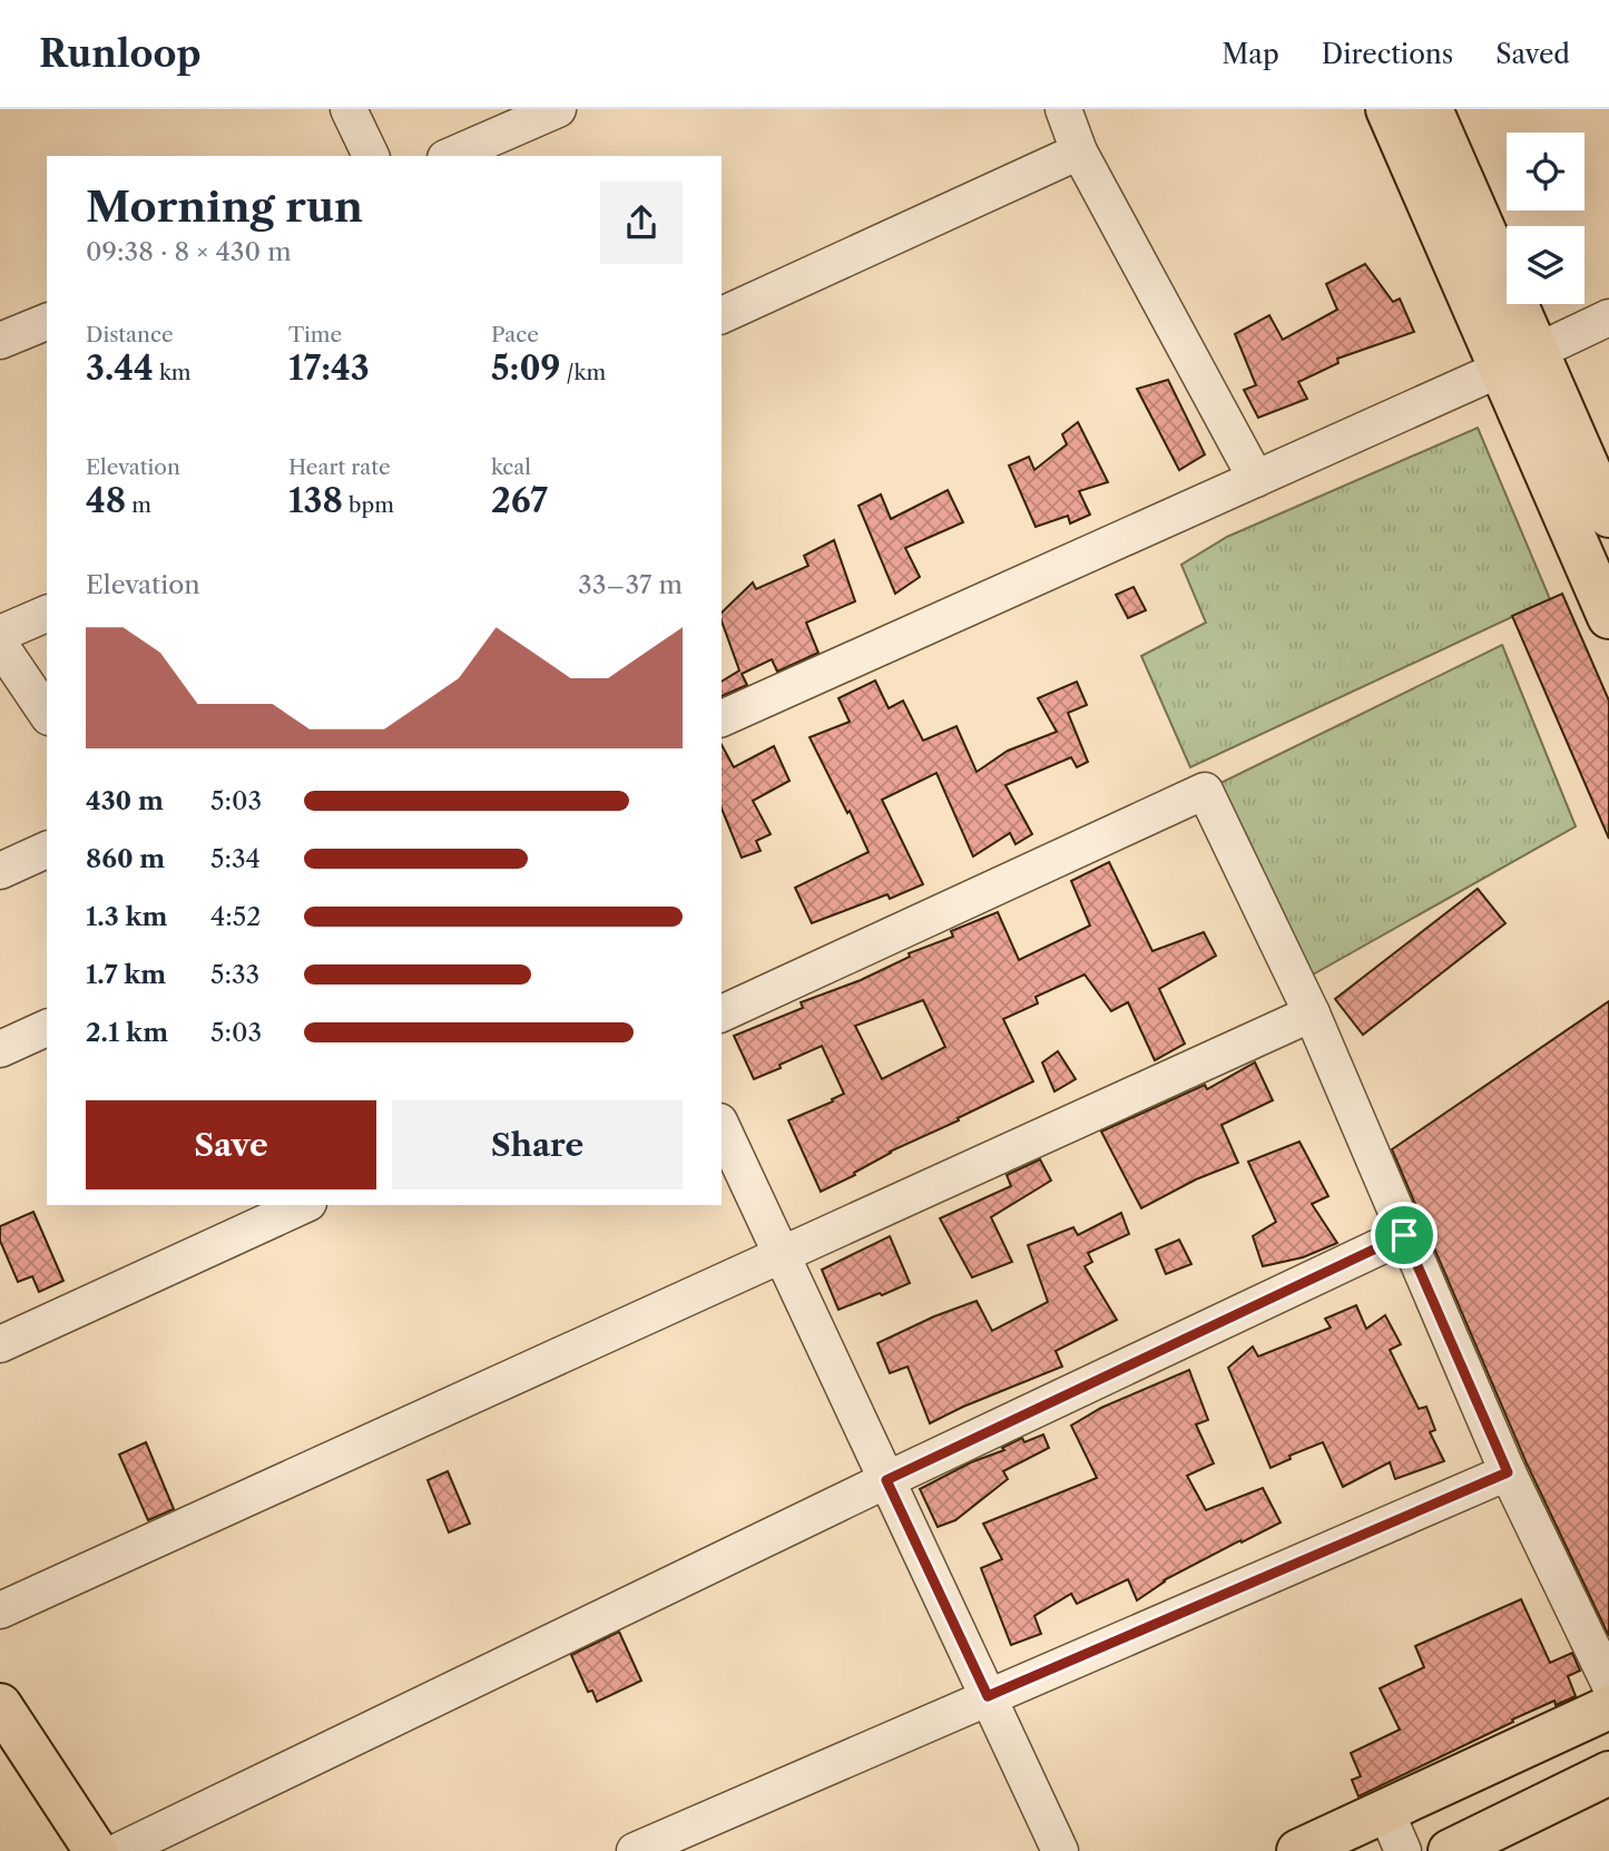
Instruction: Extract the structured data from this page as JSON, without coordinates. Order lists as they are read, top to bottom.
{
  "page": {
    "header": "Runloop",
    "nav": ["Map", "Directions", "Saved"],
    "heading": ["Morning run", "09:38 · 8 × 430 m"],
    "stats": [
      ["Distance", "3.44 km"],
      ["Time", "17:43"],
      ["Pace", "5:09 /km"],
      ["Elevation", "48 m"],
      ["Heart rate", "138 bpm"],
      ["kcal", "267"]
    ],
    "chart": ["Elevation", "33–37 m"],
    "list": [
      {
        "name": "430 m",
        "note": "5:03"
      },
      {
        "name": "860 m",
        "note": "5:34"
      },
      {
        "name": "1.3 km",
        "note": "4:52"
      },
      {
        "name": "1.7 km",
        "note": "5:33"
      },
      {
        "name": "2.1 km",
        "note": "5:03"
      }
    ],
    "buttons": ["Save", "Share"]
  }
}
